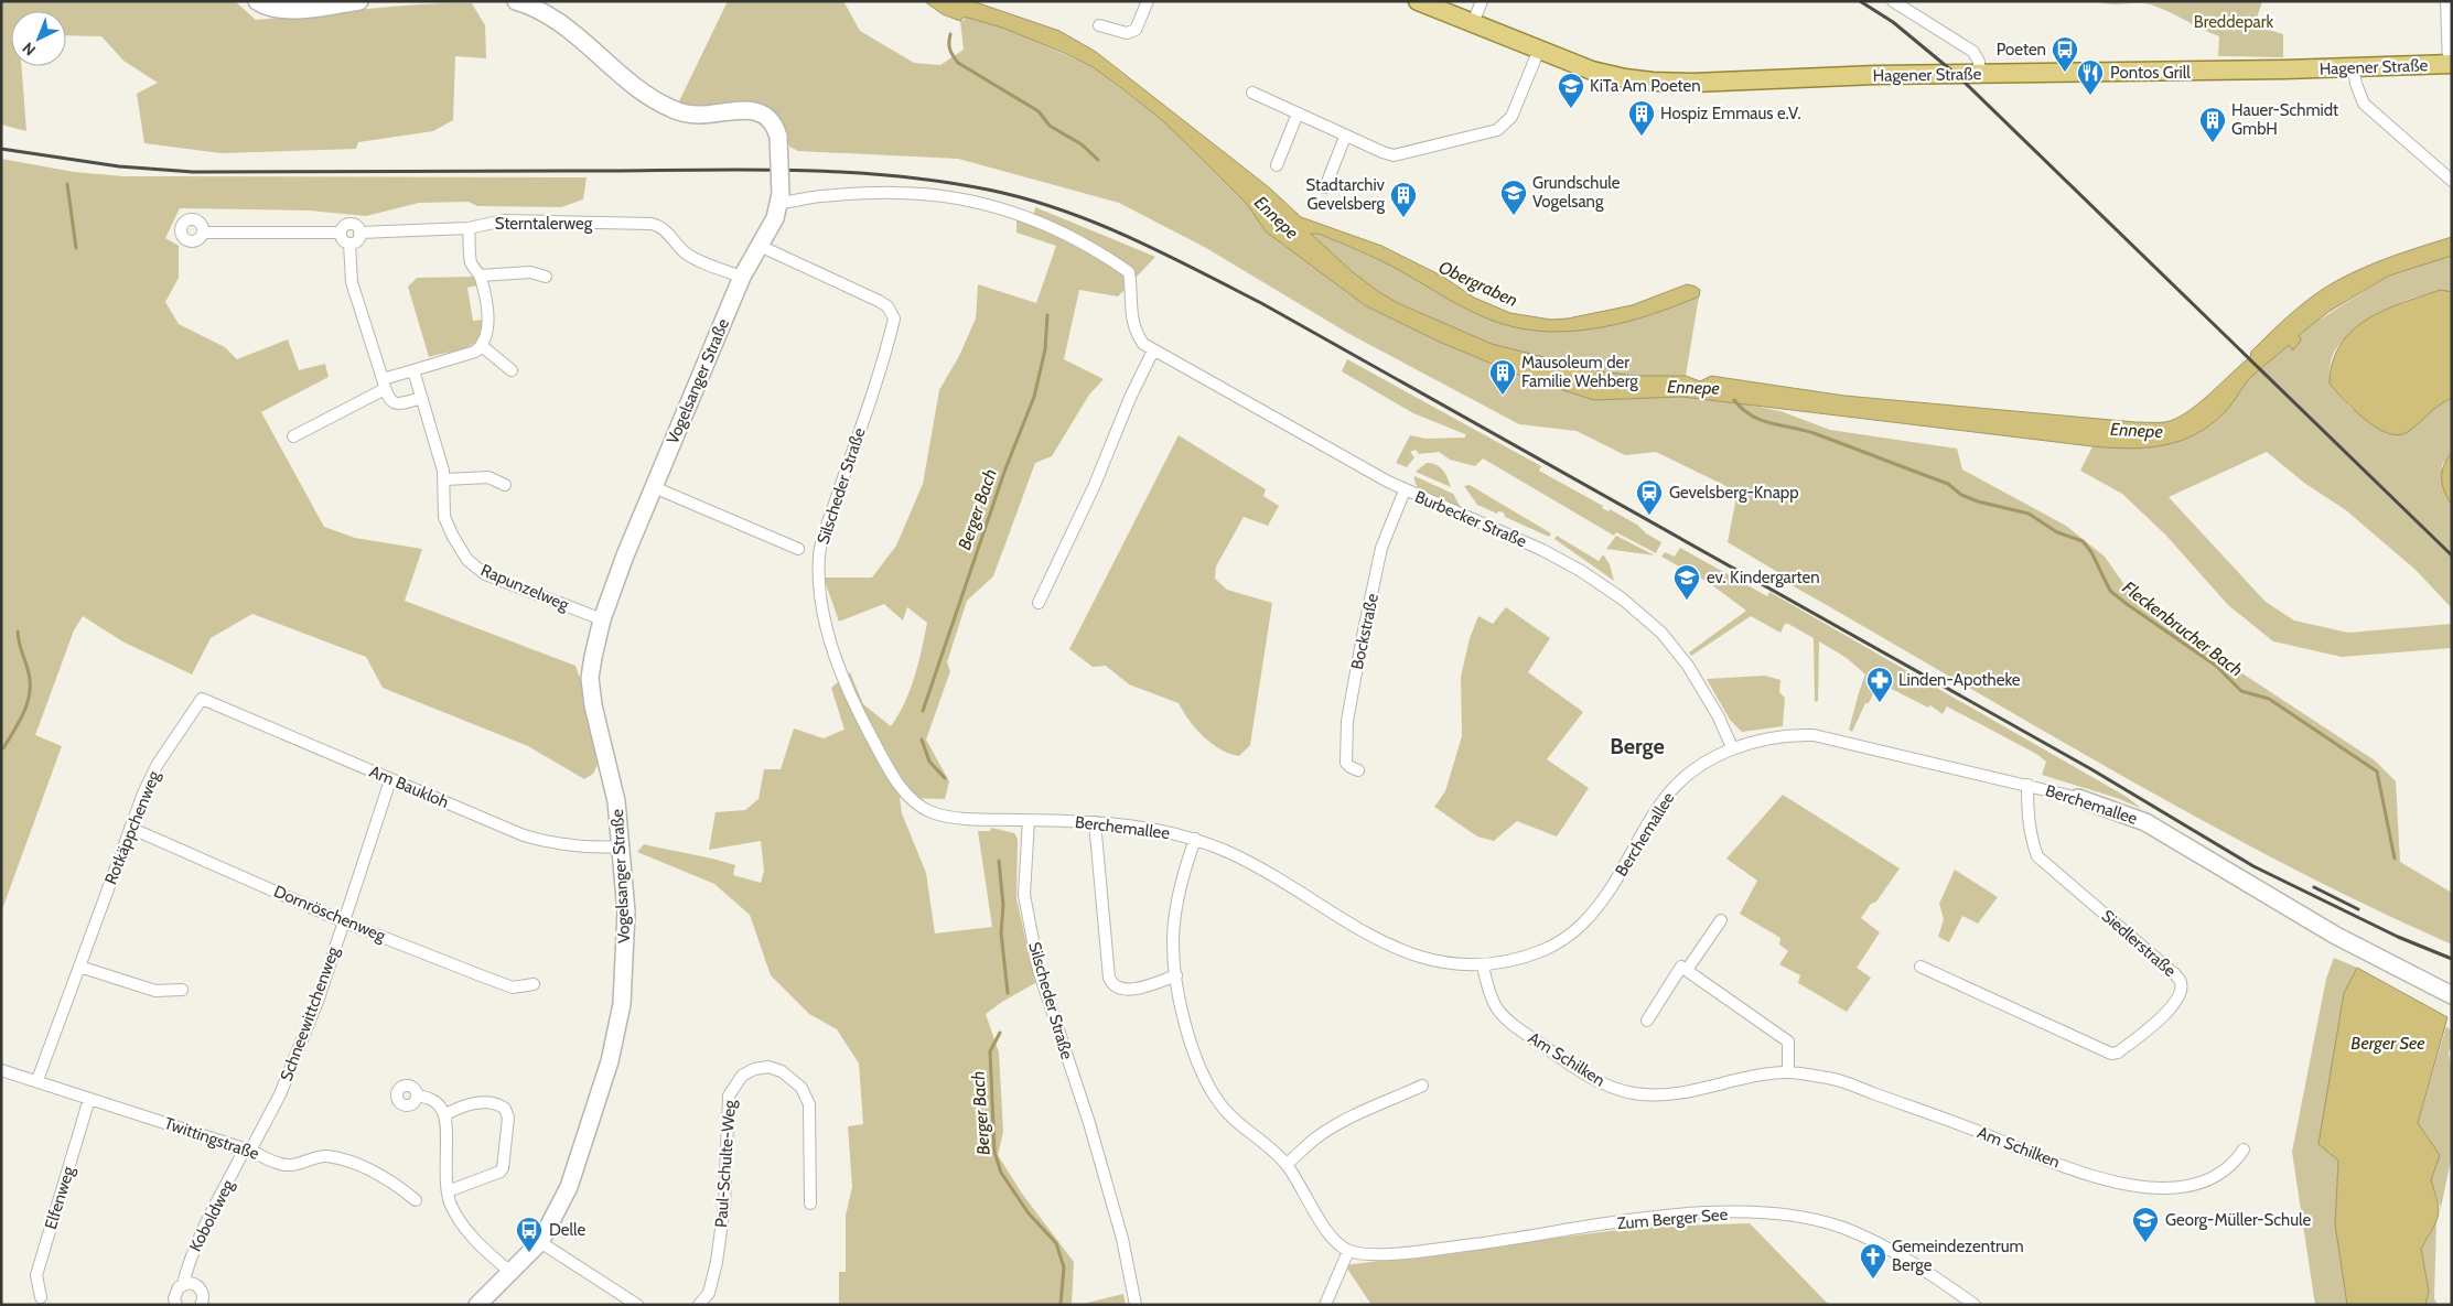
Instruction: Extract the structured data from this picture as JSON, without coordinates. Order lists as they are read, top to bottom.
{
  "streets": {
    "main road": ["Hagener Straße"],
    "street": [
      "Sterntalerweg",
      "Vogelsanger Straße",
      "Silscheder Straße",
      "Burbecker Straße",
      "Rapunzelweg",
      "Bockstraße",
      "Am Baukloh",
      "Berchemallee",
      "Rotkäppchenweg",
      "Dornröschenweg",
      "Siedlerstraße",
      "Schneewittchenweg",
      "Am Schilken",
      "Twittingstraße",
      "Paul-Schulte-Weg",
      "Elfenweg",
      "Koboldweg",
      "Zum Berger See"
    ]
  },
  "crossings": [
    ["Sterntalerweg", "Vogelsanger Straße"],
    ["Vogelsanger Straße", "Silscheder Straße"],
    ["Vogelsanger Straße", "Burbecker Straße"],
    ["Vogelsanger Straße", "Rapunzelweg"],
    ["Vogelsanger Straße", "Am Baukloh"],
    ["Silscheder Straße", "Berchemallee"],
    ["Burbecker Straße", "Bockstraße"],
    ["Burbecker Straße", "Berchemallee"],
    ["Am Baukloh", "Rotkäppchenweg"],
    ["Am Baukloh", "Schneewittchenweg"],
    ["Berchemallee", "Siedlerstraße"],
    ["Berchemallee", "Am Schilken"],
    ["Rotkäppchenweg", "Dornröschenweg"],
    ["Rotkäppchenweg", "Twittingstraße"],
    ["Dornröschenweg", "Schneewittchenweg"],
    ["Schneewittchenweg", "Twittingstraße"],
    ["Schneewittchenweg", "Koboldweg"],
    ["Twittingstraße", "Elfenweg"],
    ["Twittingstraße", "Koboldweg"]
  ],
  "districts": ["Berge"],
  "water": [
    "Ennepe",
    "Obergraben",
    "Berger Bach",
    "Fleckenbrucher Bach",
    "Berger See"
  ],
  "parks": ["Breddepark"],
  "places": {
    "bus stop": ["Poeten", "Delle"],
    "restaurant": ["Pontos Grill"],
    "school or university": [
      "KiTa Am Poeten",
      "Grundschule Vogelsang",
      "ev. Kindergarten",
      "Georg-Müller-Schule"
    ],
    "building": [
      "Hospiz Emmaus e.V.",
      "Hauer-Schmidt GmbH",
      "Stadtarchiv Gevelsberg",
      "Mausoleum der Familie Wehberg"
    ],
    "station": ["Gevelsberg-Knapp"],
    "pharmacy": ["Linden-Apotheke"],
    "church": ["Gemeindezentrum Berge"]
  },
  "north": "bottom left"
}
